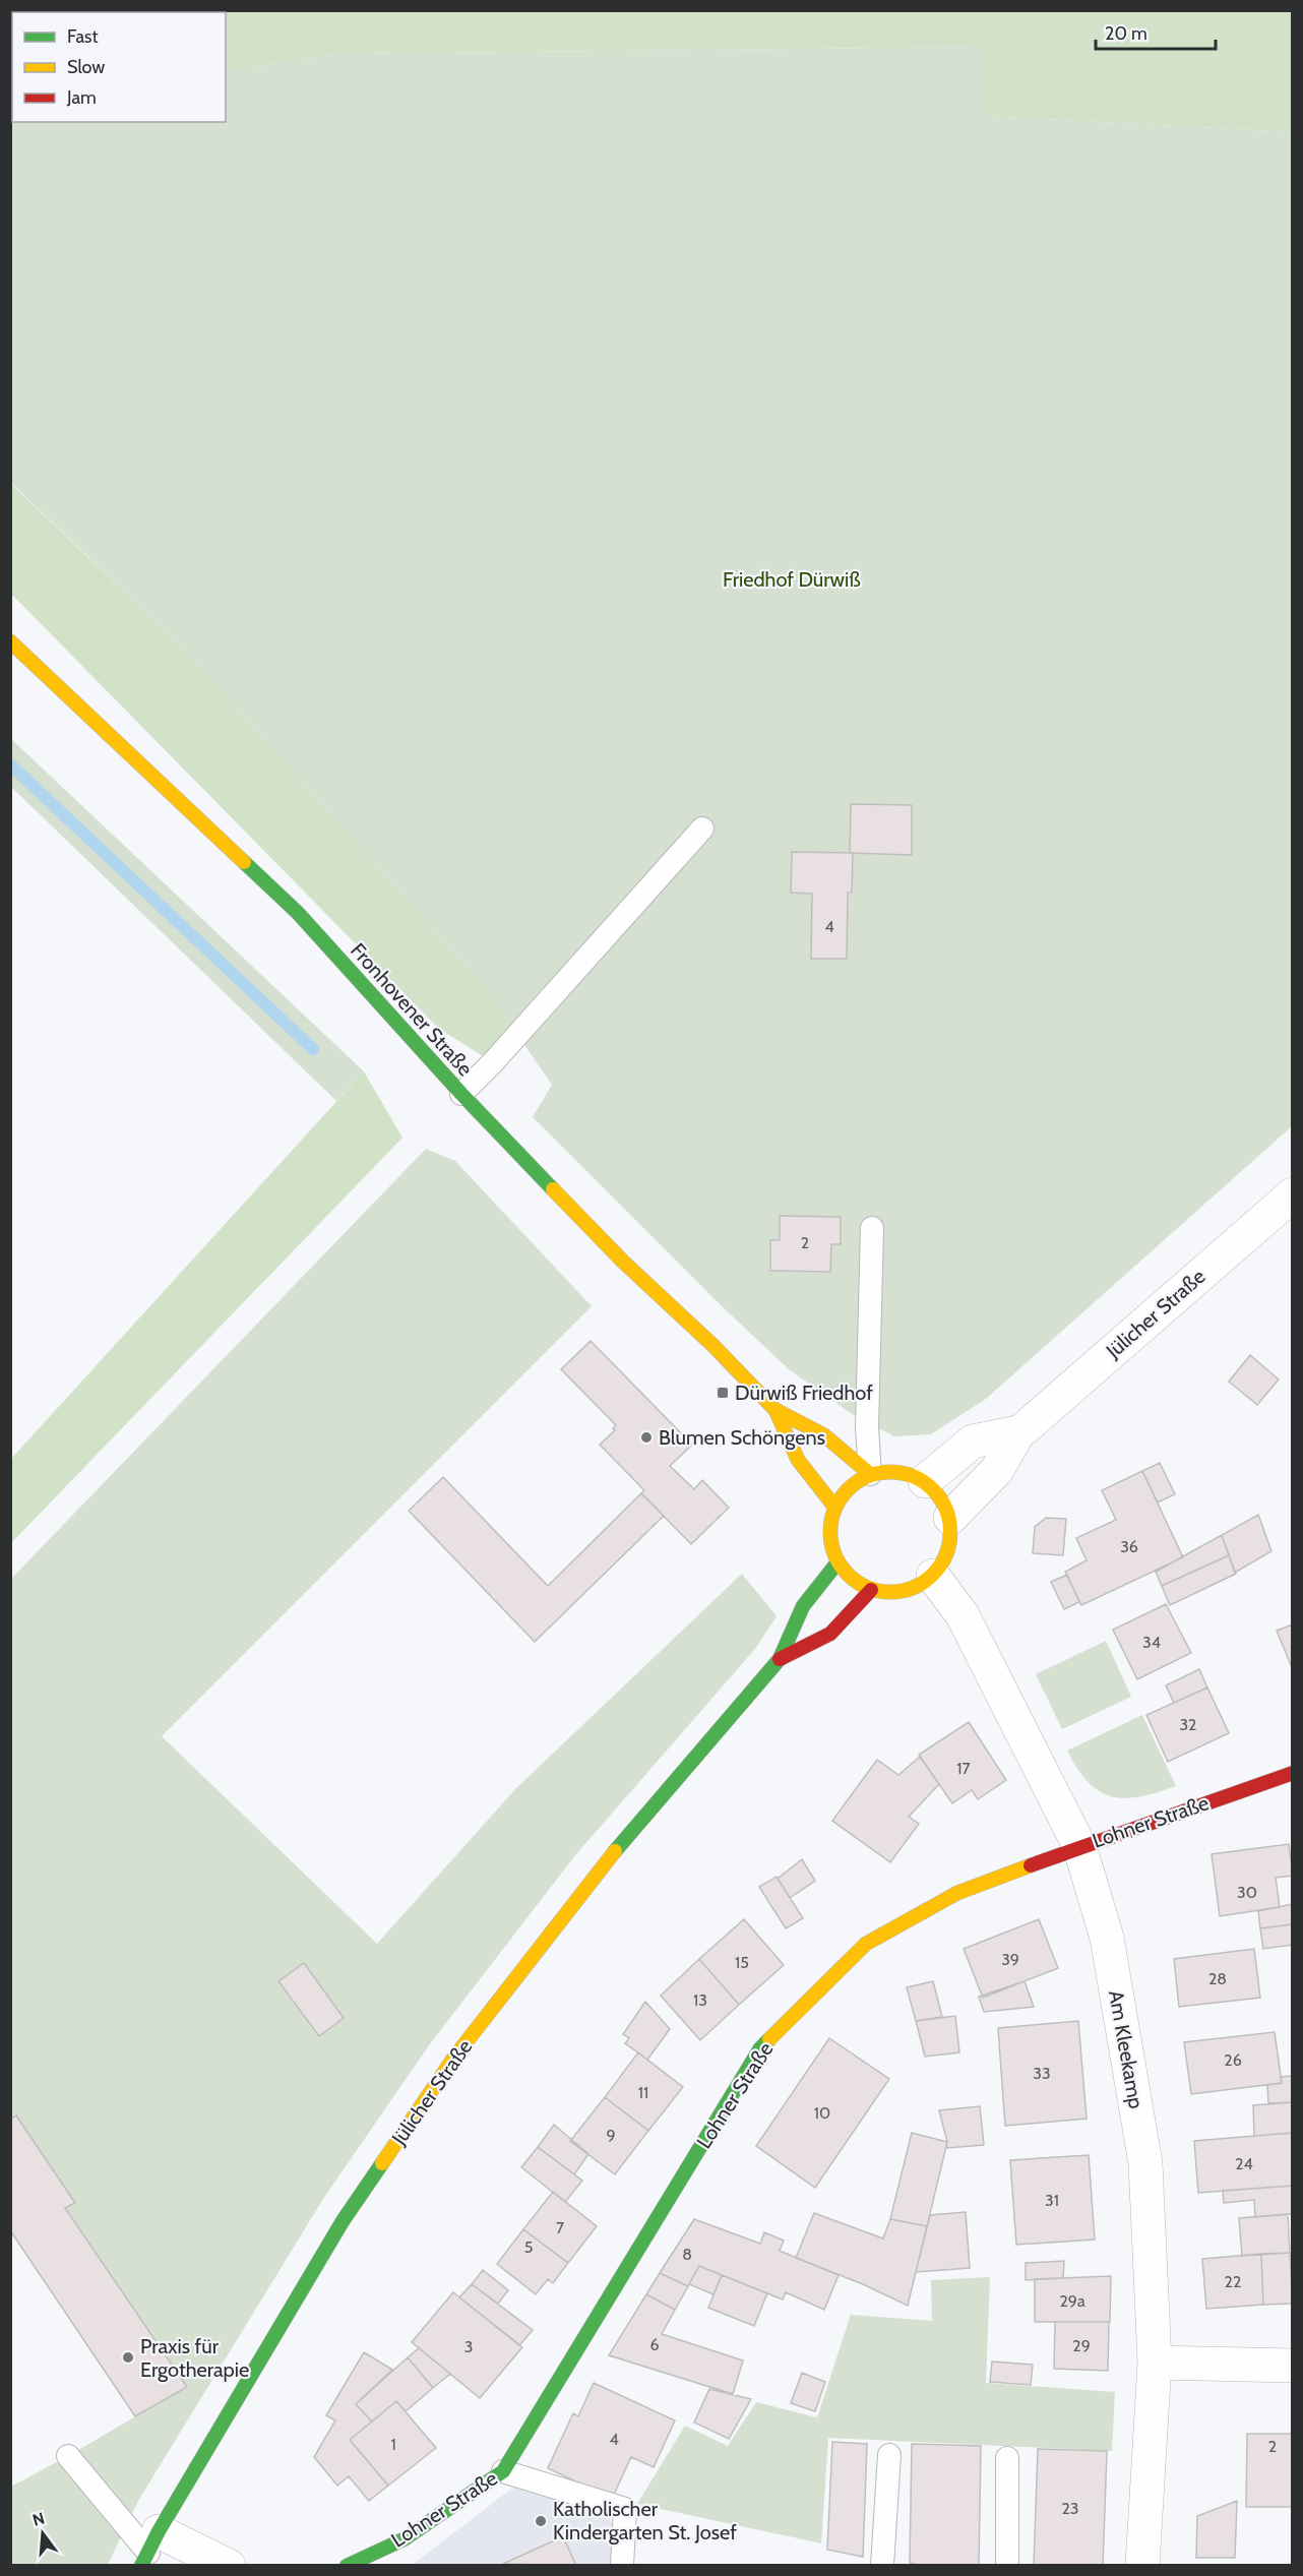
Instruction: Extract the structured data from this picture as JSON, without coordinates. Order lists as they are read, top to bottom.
{
  "streets": {
    "street": [
      "Fronhovener Straße",
      "Jülicher Straße",
      "Lohner Straße",
      "Am Kleekamp"
    ]
  },
  "crossings": [
    ["Fronhovener Straße", "Jülicher Straße"],
    ["Fronhovener Straße", "Am Kleekamp"],
    ["Jülicher Straße", "Am Kleekamp"],
    ["Lohner Straße", "Am Kleekamp"]
  ],
  "parks": ["Friedhof Dürwiß"],
  "places": {
    "transit": ["Dürwiß Friedhof"],
    "other": ["Blumen Schöngens", "Praxis für Ergotherapie", "Katholischer Kindergarten St. Josef"]
  },
  "house_numbers": [
    "4",
    "2",
    "36",
    "34",
    "32",
    "17",
    "30",
    "39",
    "15",
    "28",
    "13",
    "26",
    "33",
    "11",
    "10",
    "9",
    "24",
    "31",
    "7",
    "5",
    "8",
    "22",
    "29a",
    "6",
    "29",
    "3",
    "4",
    "1",
    "2",
    "23"
  ],
  "legend": ["Fast", "Slow", "Jam"],
  "scale_bar": "20 m",
  "north": "top"
}
